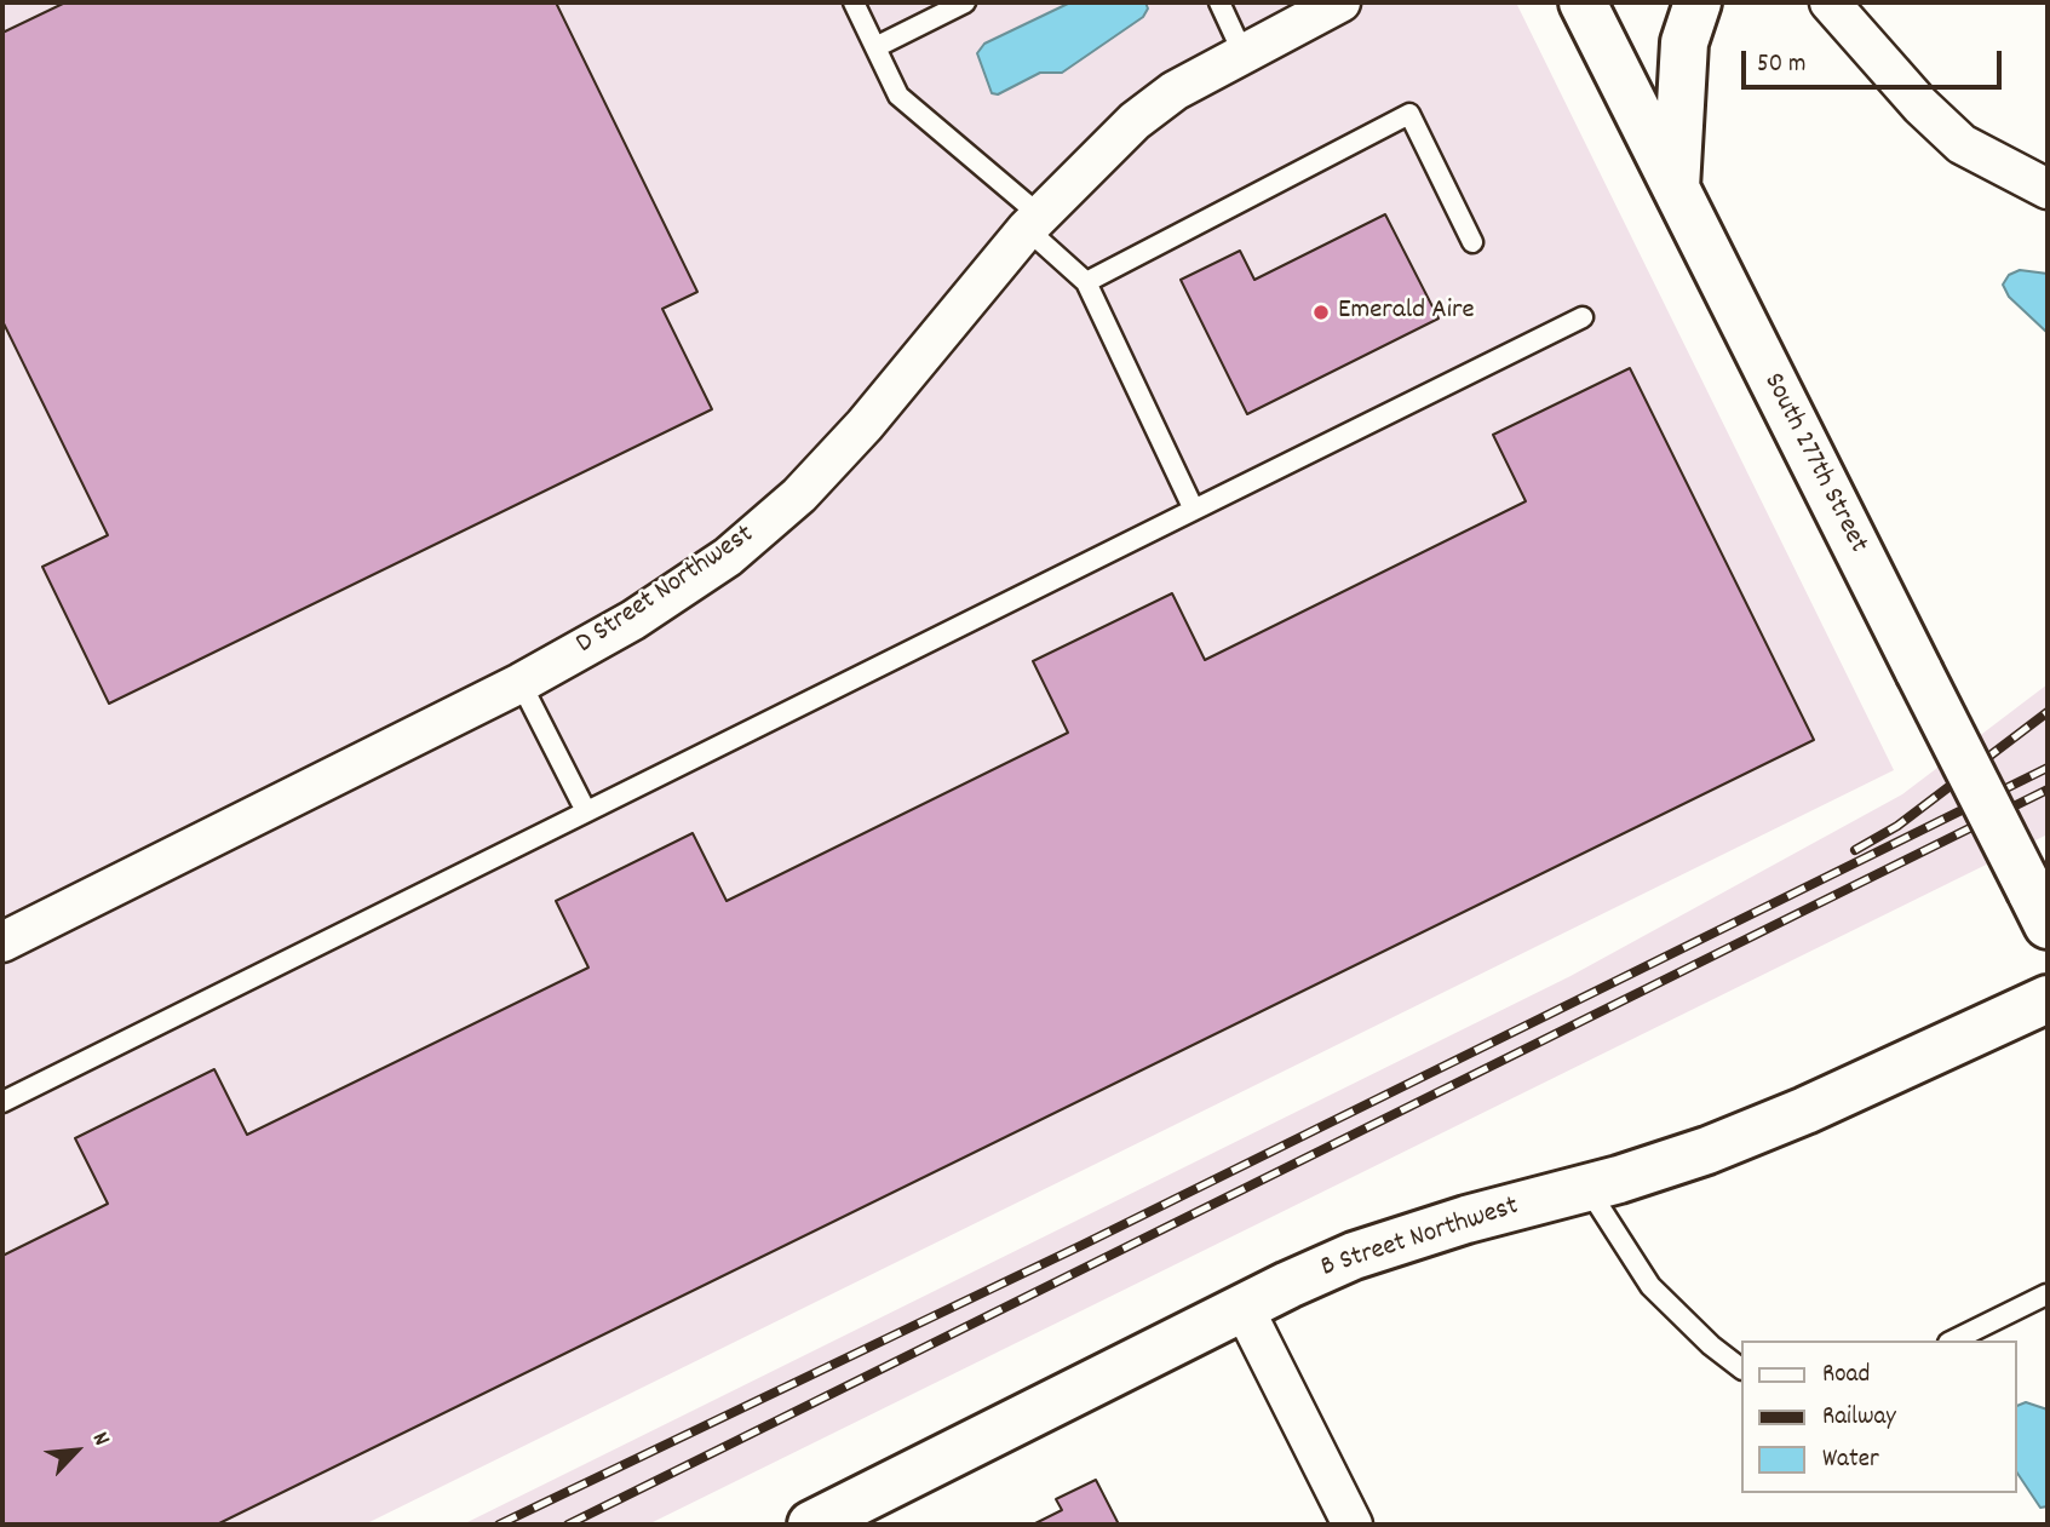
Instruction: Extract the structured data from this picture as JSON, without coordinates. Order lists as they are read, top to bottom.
{
  "streets": {
    "street": ["South 277th Street", "D Street Northwest", "B Street Northwest"]
  },
  "places": ["Emerald Aire"],
  "legend": ["Road", "Railway", "Water"],
  "scale_bar": "50 m",
  "north": "top right"
}
